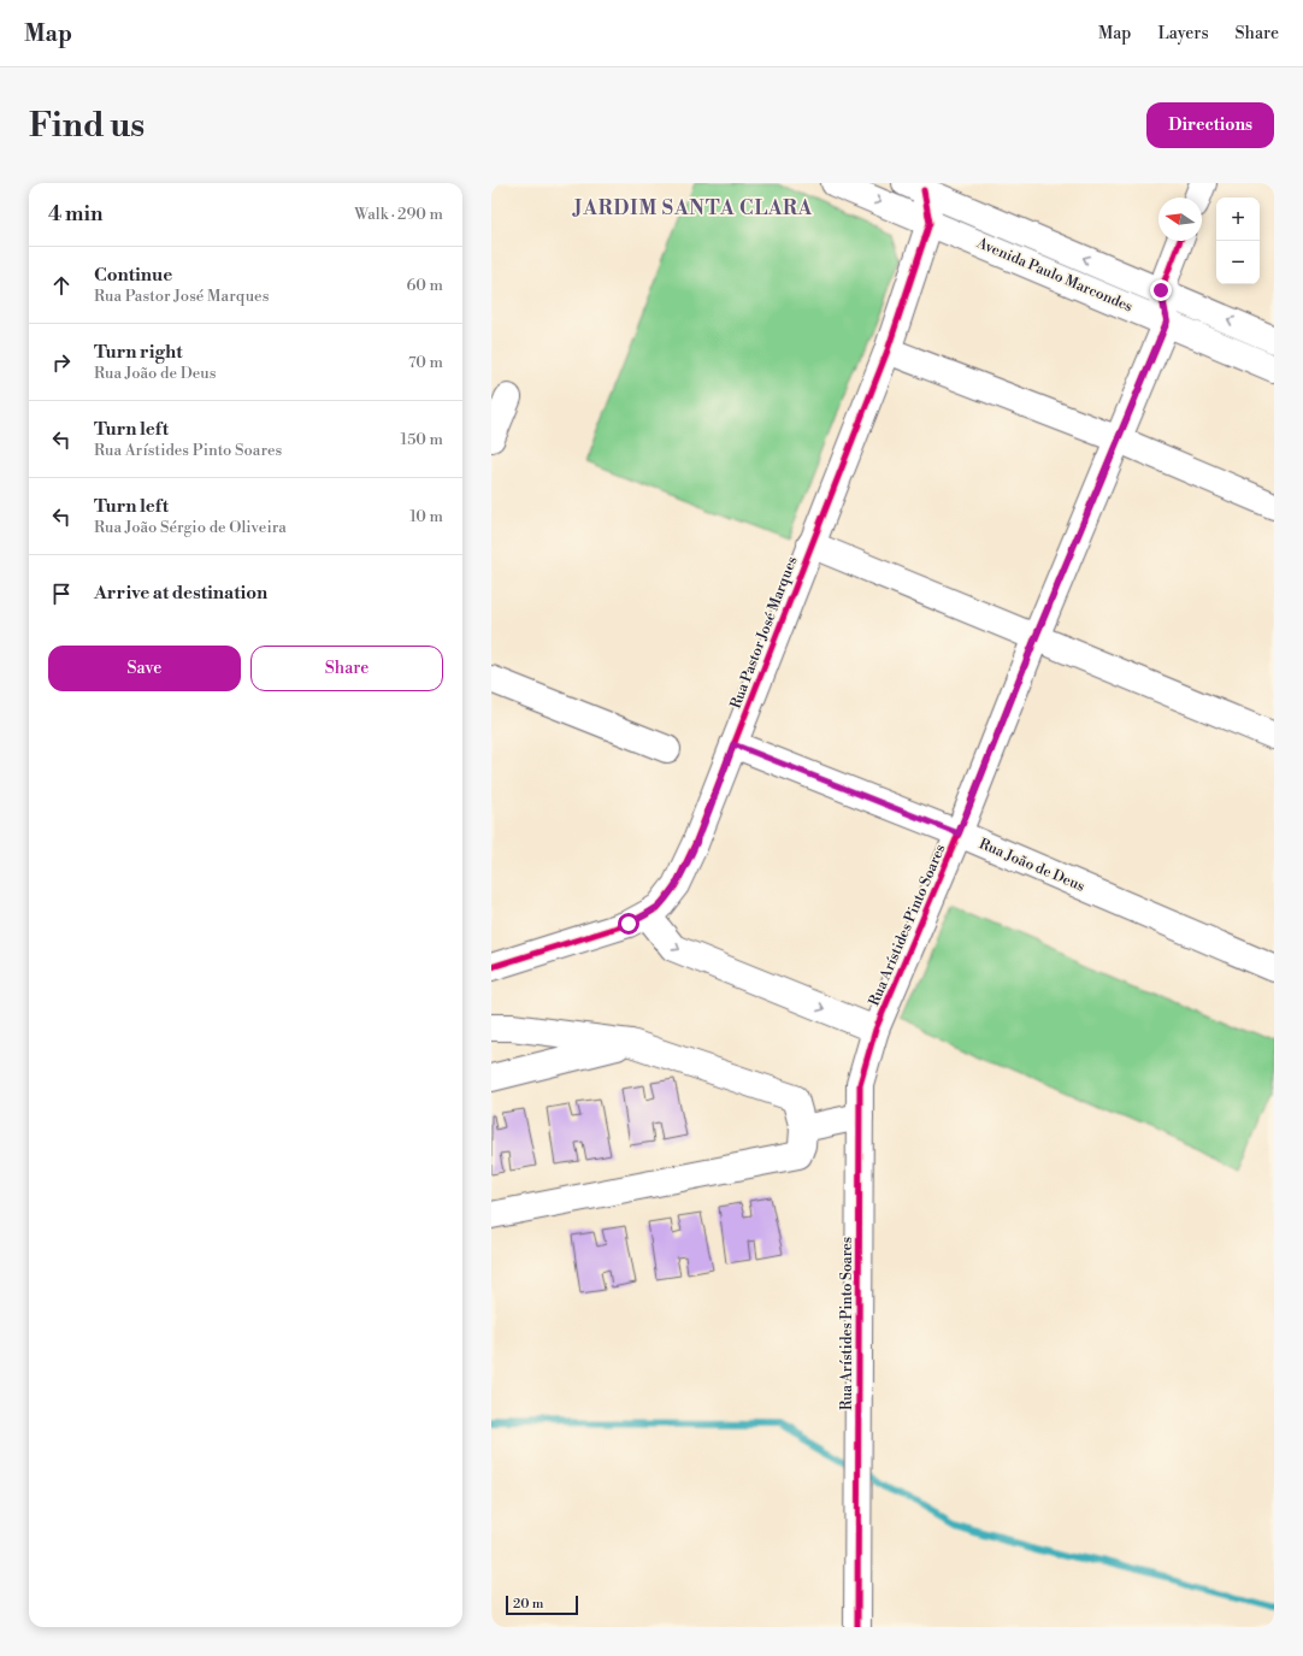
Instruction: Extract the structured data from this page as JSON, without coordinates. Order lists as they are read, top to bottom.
{
  "streets": {
    "street": [
      "Avenida Paulo Marcondes",
      "Rua Pastor José Marques",
      "Rua João de Deus",
      "Rua Arístides Pinto Soares"
    ]
  },
  "crossings": [
    ["Avenida Paulo Marcondes", "Rua Pastor José Marques"],
    ["Avenida Paulo Marcondes", "Rua Arístides Pinto Soares"],
    ["Rua Pastor José Marques", "Rua João de Deus"],
    ["Rua João de Deus", "Rua Arístides Pinto Soares"]
  ],
  "districts": ["JARDIM SANTA CLARA"],
  "scale_bar": "20 m",
  "north": "left",
  "page": {
    "header": "Map",
    "nav": ["Map", "Layers", "Share"],
    "buttons": [
      "Directions",
      ["Save", "Share"]
    ],
    "title": "Find us",
    "heading": ["4 min", "Walk · 290 m"],
    "map_buttons": ["+", "−"],
    "list": [
      ["Continue", "Rua Pastor José Marques", "60 m"],
      ["Turn right", "Rua João de Deus", "70 m"],
      ["Turn left", "Rua Arístides Pinto Soares", "150 m"],
      ["Turn left", "Rua João Sérgio de Oliveira", "10 m"],
      "Arrive at destination"
    ],
    "scale": "20 m"
  }
}
